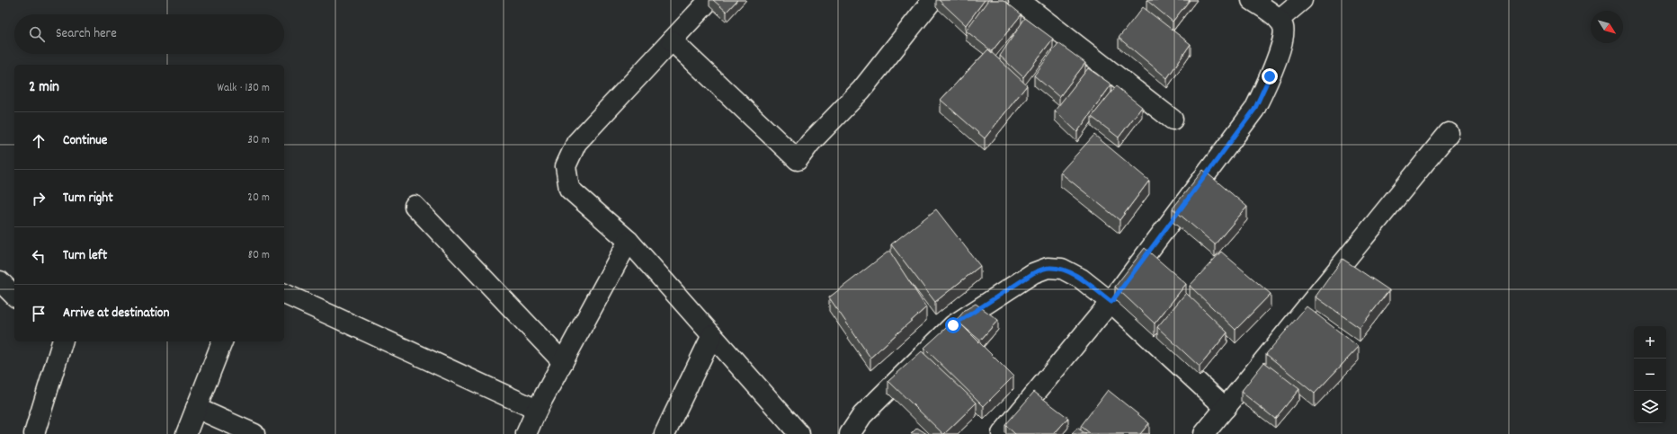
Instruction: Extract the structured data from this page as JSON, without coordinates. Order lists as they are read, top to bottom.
{
  "north": "bottom right",
  "page": {
    "search": "Search here",
    "heading": ["2 min", "Walk · 130 m"],
    "list": [
      ["Continue", "30 m"],
      ["Turn right", "20 m"],
      ["Turn left", "80 m"],
      "Arrive at destination"
    ],
    "map_buttons": ["+", "−"]
  }
}
